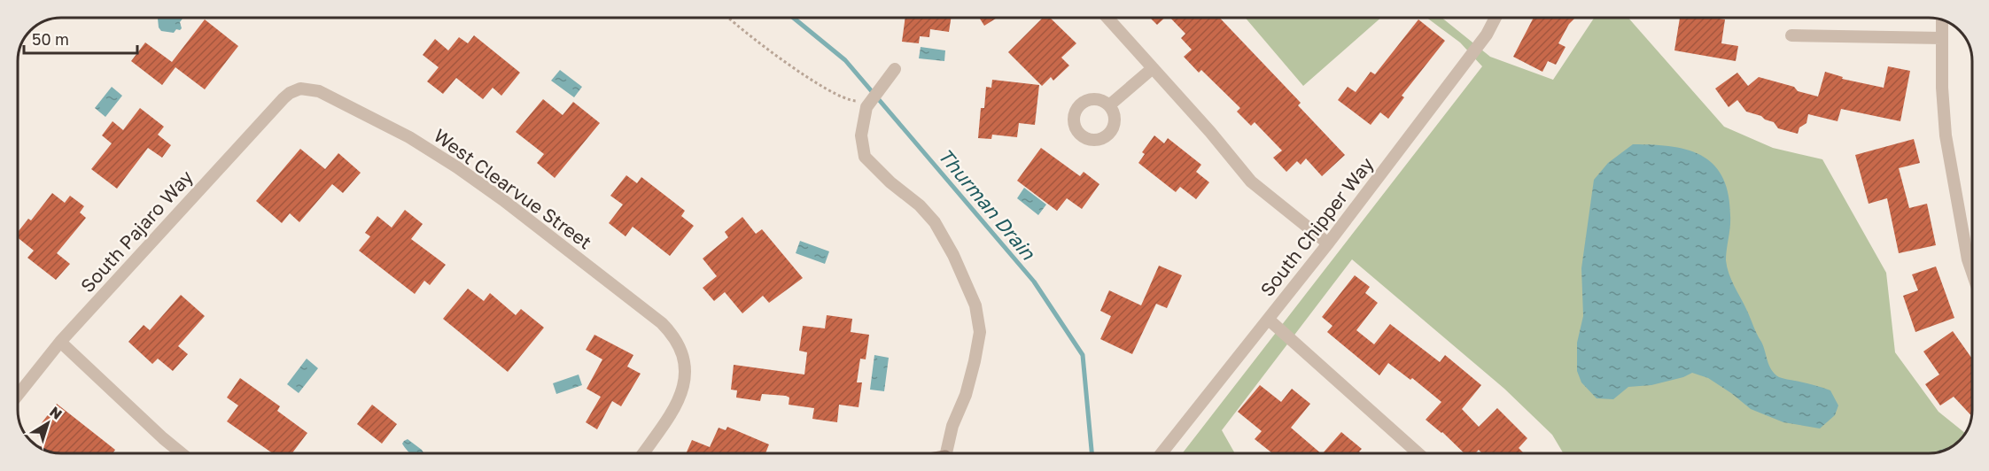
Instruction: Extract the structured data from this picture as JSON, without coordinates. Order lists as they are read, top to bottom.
{
  "streets": {
    "street": ["West Clearvue Street", "South Chipper Way", "South Pajaro Way"]
  },
  "crossings": [
    ["West Clearvue Street", "South Pajaro Way"]
  ],
  "water": ["Thurman Drain"],
  "scale_bar": "50 m",
  "north": "top right"
}
